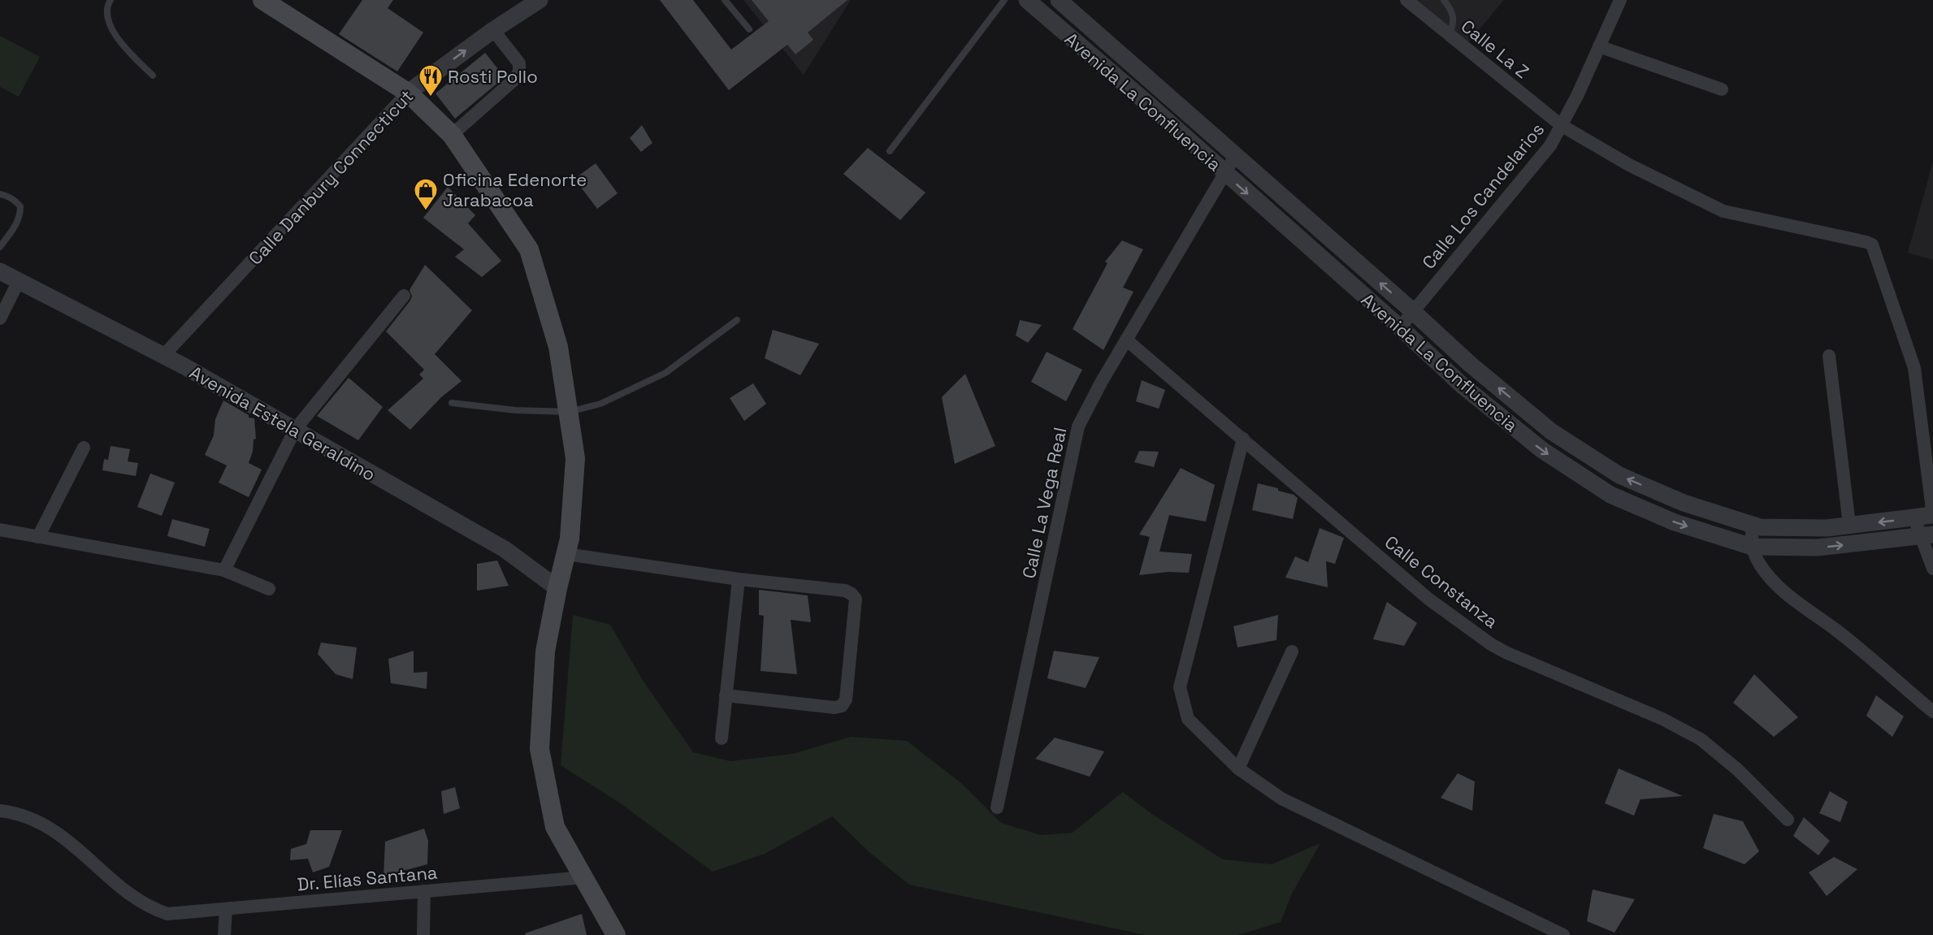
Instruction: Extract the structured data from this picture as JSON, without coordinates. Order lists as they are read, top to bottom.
{
  "streets": {
    "street": [
      "Calle La Z",
      "Avenida La Confluencia",
      "Calle Danbury Connecticut",
      "Calle Los Candelarios",
      "Avenida Estela Geraldino",
      "Calle La Vega Real",
      "Calle Constanza",
      "Dr. Elías Santana"
    ]
  },
  "crossings": [
    ["Calle La Z", "Avenida La Confluencia"],
    ["Calle La Z", "Calle Los Candelarios"],
    ["Avenida La Confluencia", "Calle Los Candelarios"],
    ["Avenida La Confluencia", "Calle La Vega Real"],
    ["Calle Danbury Connecticut", "Avenida Estela Geraldino"],
    ["Calle La Vega Real", "Calle Constanza"]
  ],
  "places": {
    "restaurant": ["Rosti Pollo"],
    "shop": ["Oficina Edenorte Jarabacoa"]
  }
}
